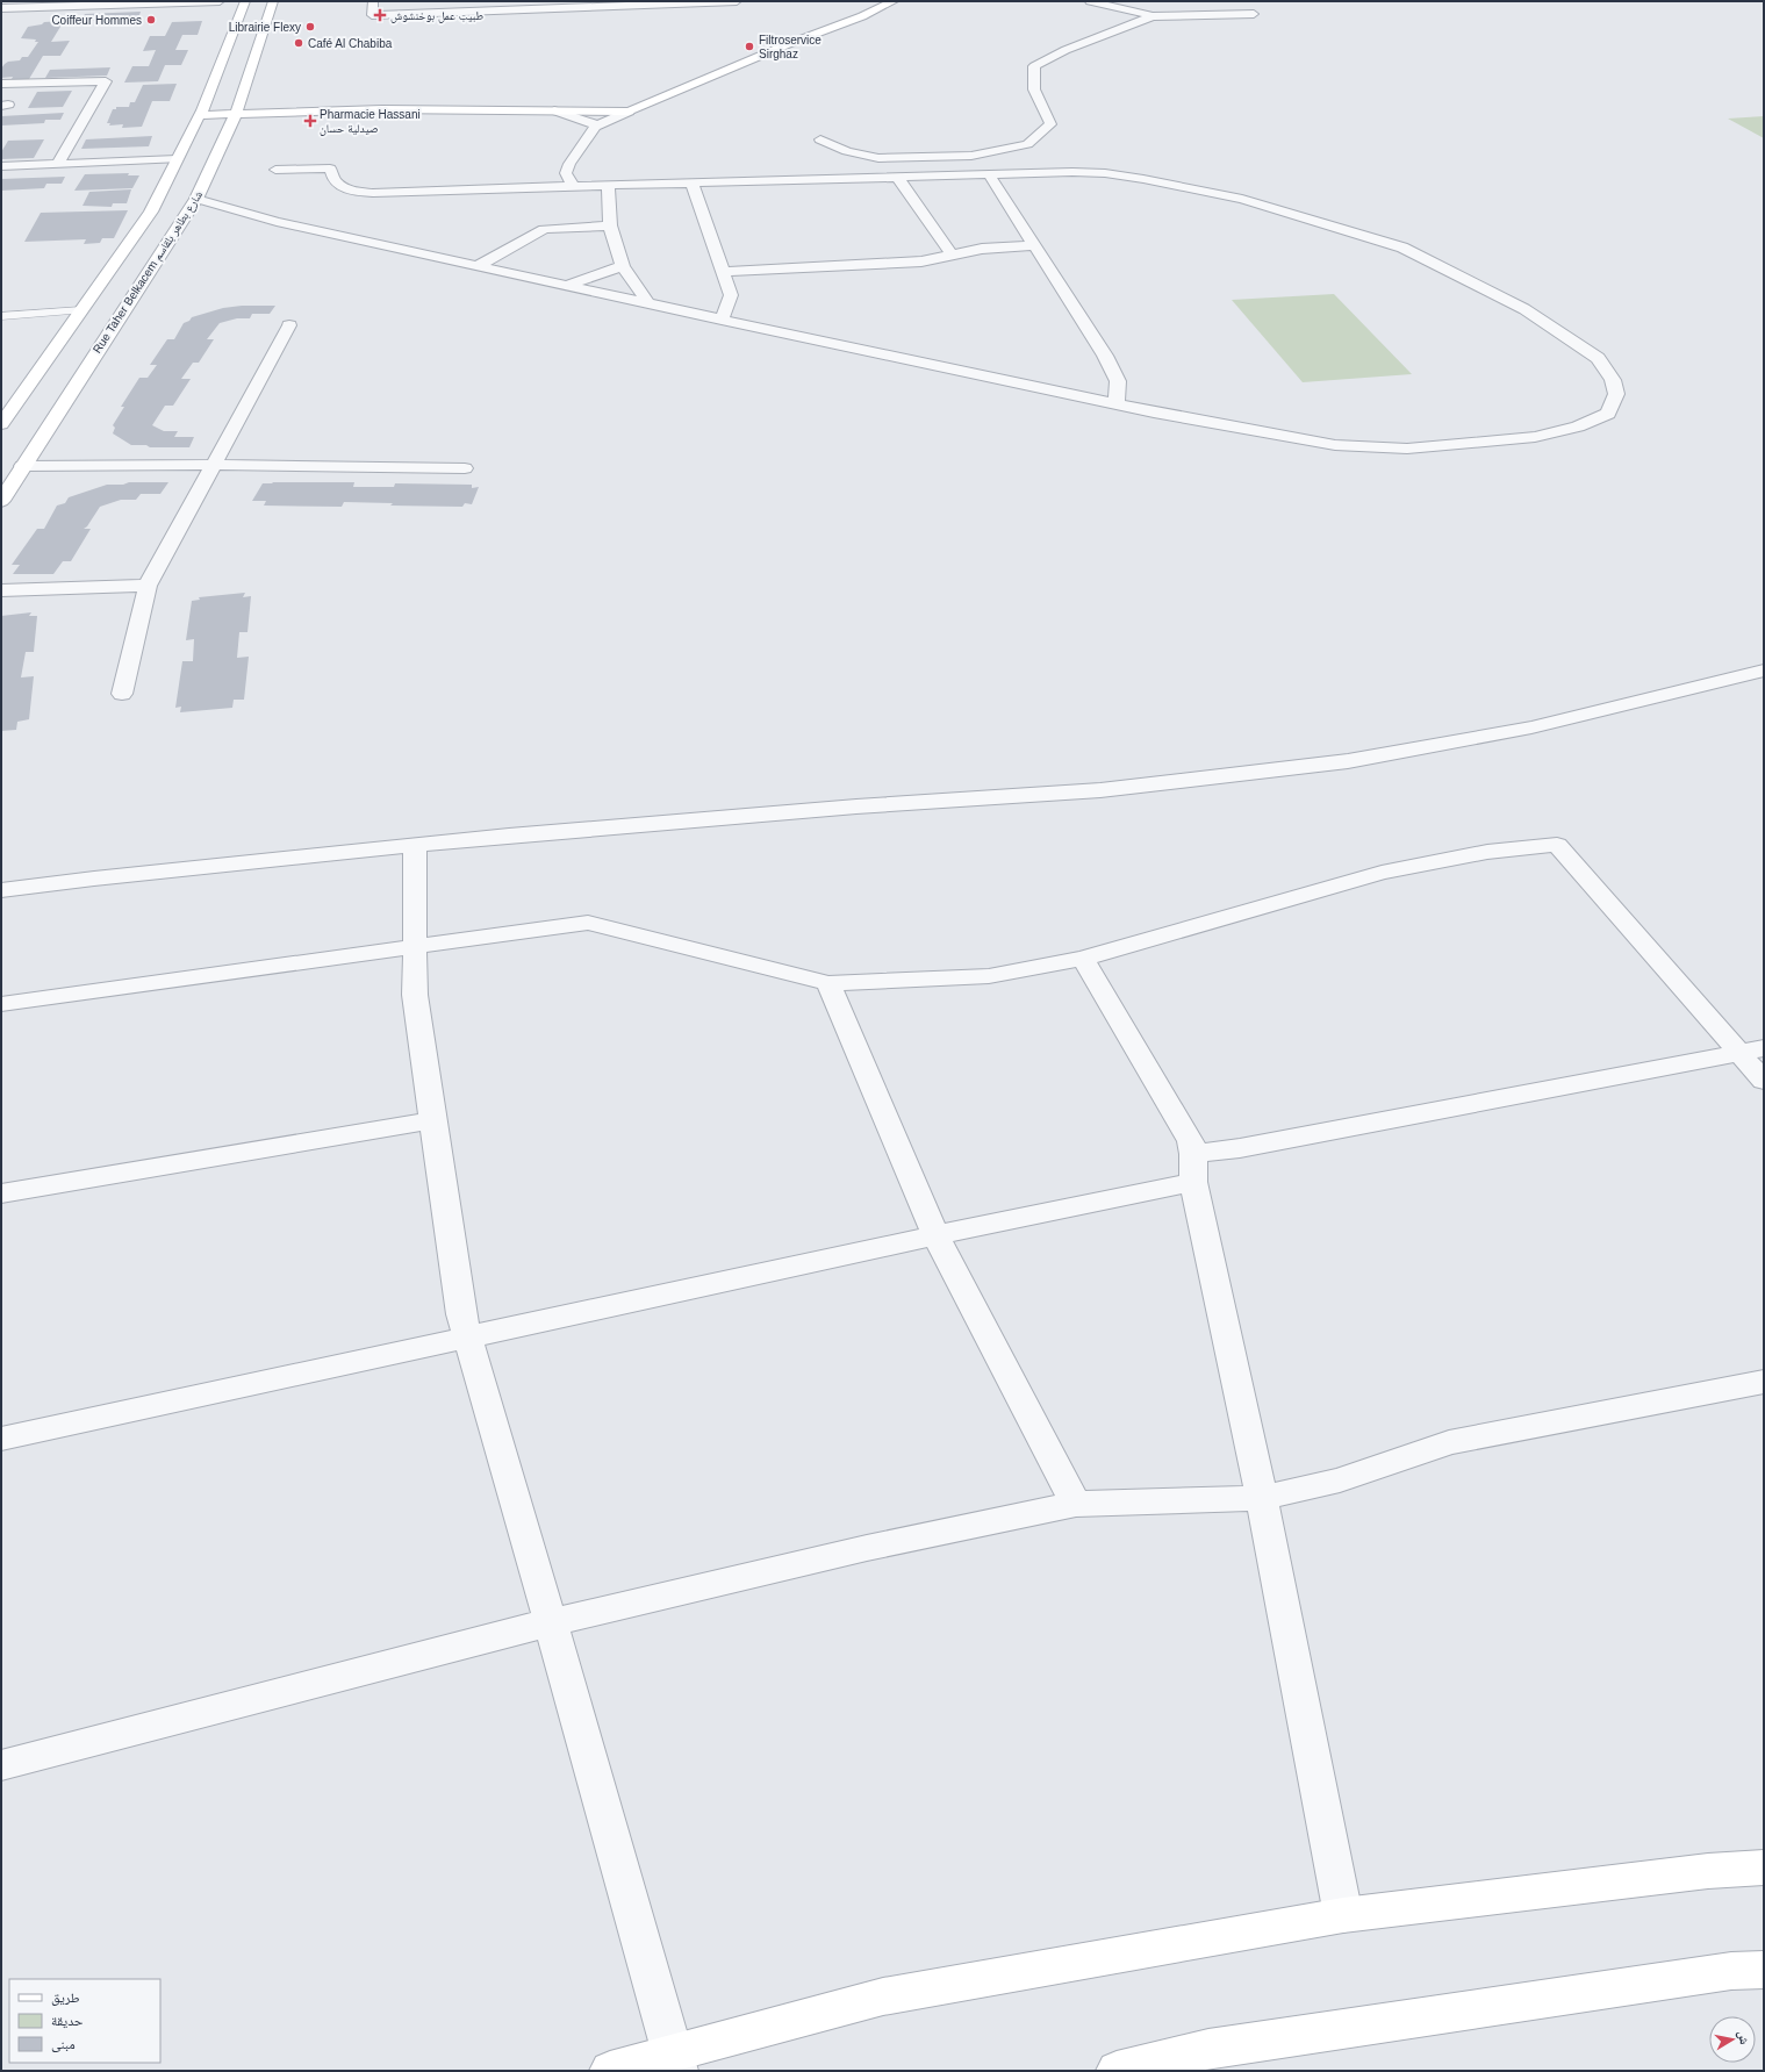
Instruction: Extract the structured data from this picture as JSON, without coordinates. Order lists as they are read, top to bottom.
{
  "streets": {
    "main road": ["Rue Taher Belkacem شارع بطاهر بلقاسم"]
  },
  "places": {
    "health": ["طبيب عمل بوخنشوش", "Pharmacie Hassani صيدلية حسان"],
    "other": [
      "Coiffeur Hommes",
      "Librairie Flexy",
      "Café Al Chabiba",
      "Filtroservice Sirghaz"
    ]
  },
  "legend": ["طريق", "حديقة", "مبنى"],
  "north": "right"
}
